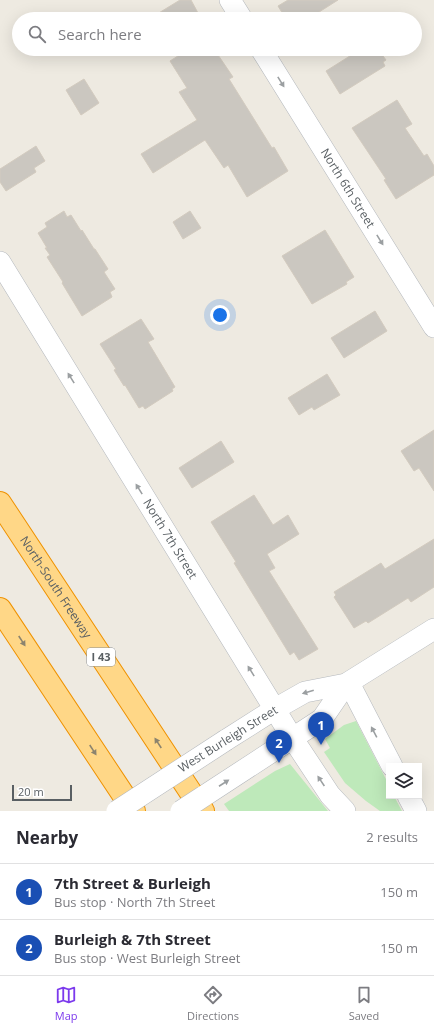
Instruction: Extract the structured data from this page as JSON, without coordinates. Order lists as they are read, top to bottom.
{
  "streets": {
    "highway": ["North-South Freeway", "I 43"],
    "street": ["North 6th Street", "North 7th Street", "West Burleigh Street"]
  },
  "crossings": [
    ["North 7th Street", "West Burleigh Street"]
  ],
  "one_way": ["North 6th Street", "North 7th Street"],
  "scale_bar": "20 m",
  "page": {
    "search": "Search here",
    "pins": ["1", "2"],
    "scale": "20 m",
    "heading": ["Nearby", "2 results"],
    "list": [
      {
        "mark": "1",
        "name": "7th Street & Burleigh",
        "note": "Bus stop · North 7th Street",
        "value": "150 m"
      },
      {
        "mark": "2",
        "name": "Burleigh & 7th Street",
        "note": "Bus stop · West Burleigh Street",
        "value": "150 m"
      }
    ],
    "nav": ["Map", "Directions", "Saved"]
  }
}
